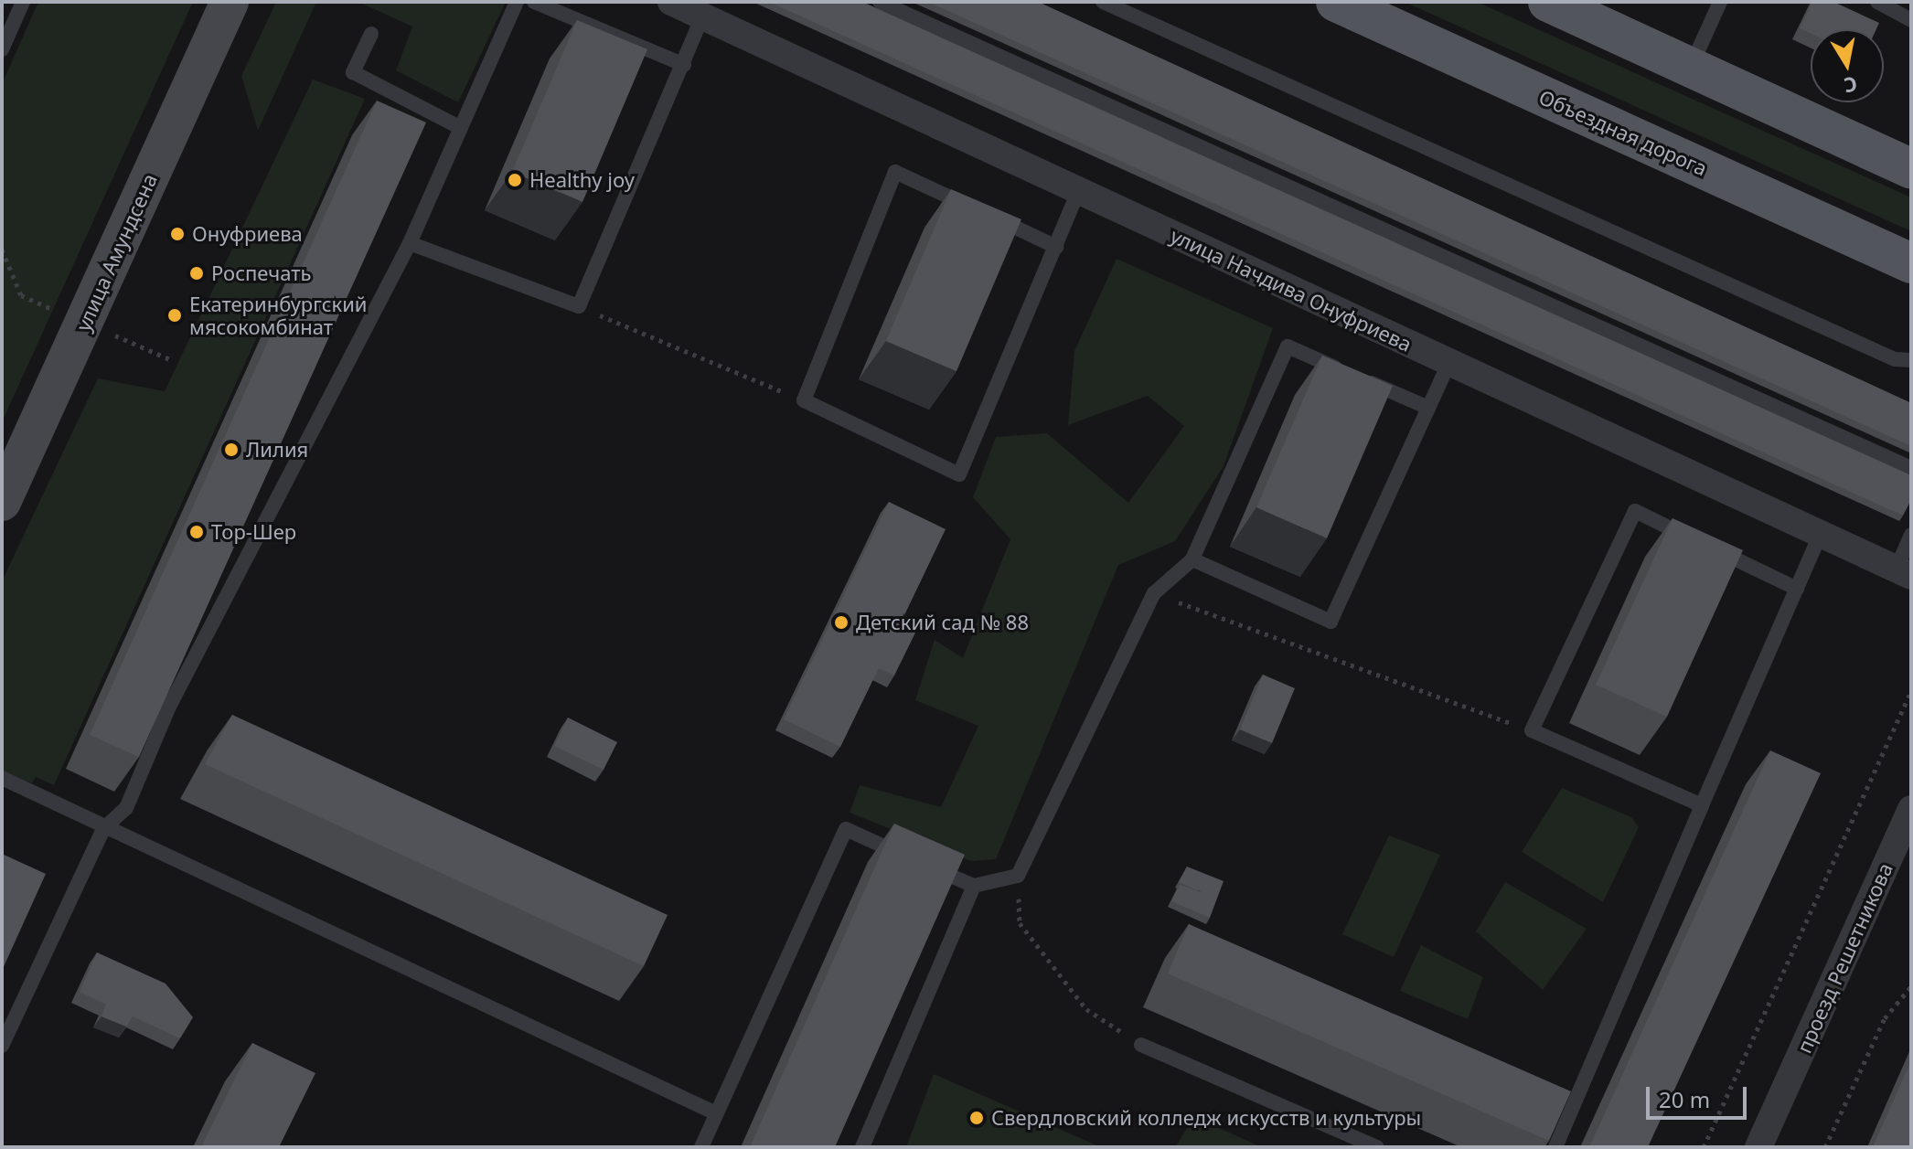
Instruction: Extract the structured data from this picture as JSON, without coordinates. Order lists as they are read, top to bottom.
{
  "streets": {
    "main road": ["Объездная дорога", "улица Амундсена"],
    "street": ["улица Начдива Онуфриева", "проезд Решетникова"]
  },
  "places": [
    "Healthy joy",
    "Онуфриева",
    "Роспечать",
    "Екатеринбургский мясокомбинат",
    "Лилия",
    "Тор-Шер",
    "Детский сад № 88",
    "Свердловский колледж искусств и культуры"
  ],
  "scale_bar": "20 m",
  "north": "bottom"
}
